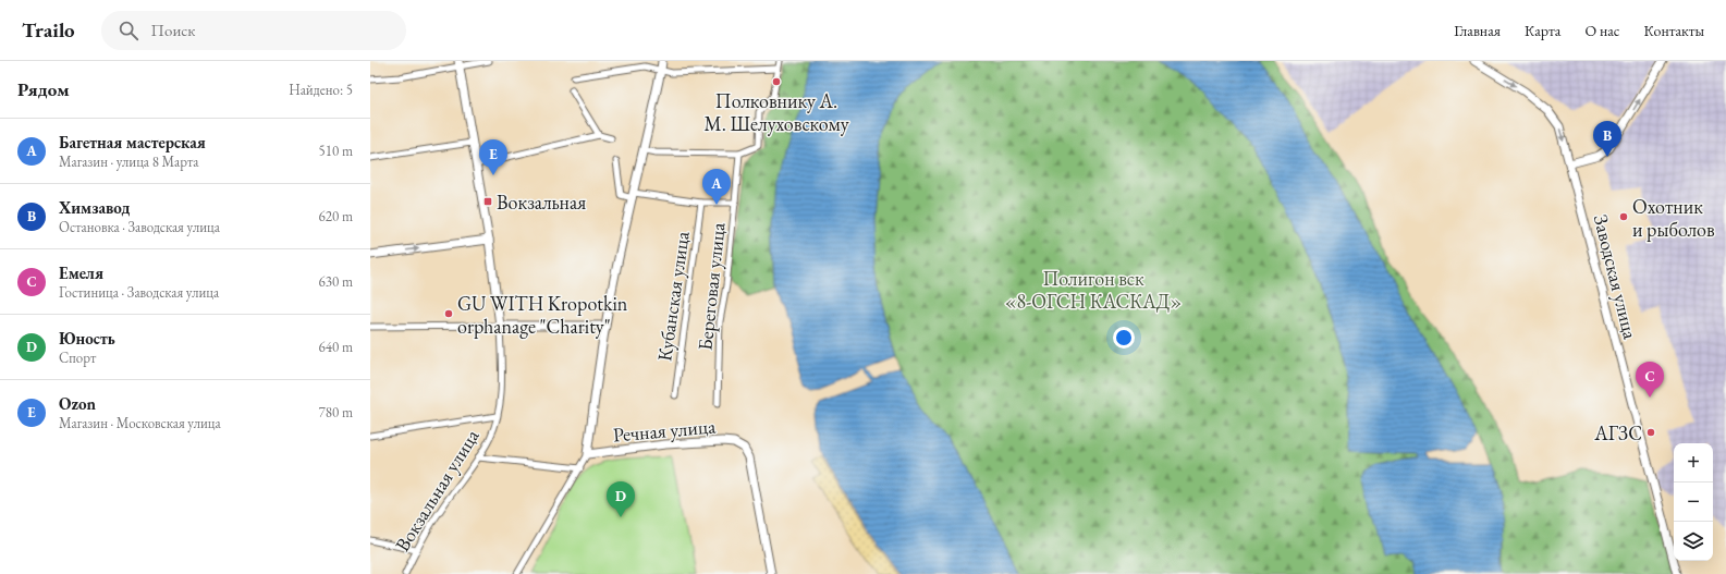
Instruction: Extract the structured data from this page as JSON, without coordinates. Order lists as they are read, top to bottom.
{
  "streets": {
    "main road": ["Заводская улица", "Речная улица", "Вокзальная улица"],
    "street": ["Береговая улица", "Кубанская улица"]
  },
  "parks": ["Полигон вск «8-ОГСН КАСКАД»"],
  "places": {
    "other": [
      "Полковнику А. М. Шелуховскому",
      "Охотник и рыболов",
      "GU WITH Kropotkin orphanage \"Charity\"",
      "АГЗС"
    ],
    "transit": ["Вокзальная"]
  },
  "page": {
    "header": "Trailo",
    "search": "Поиск",
    "nav": [
      "Главная",
      "Карта",
      "О нас",
      "Контакты"
    ],
    "heading": ["Рядом", "Найдено: 5"],
    "list": [
      {
        "mark": "A",
        "name": "Багетная мастерская",
        "note": "Магазин · улица 8 Марта",
        "value": "510 m"
      },
      {
        "mark": "B",
        "name": "Химзавод",
        "note": "Остановка · Заводская улица",
        "value": "620 m"
      },
      {
        "mark": "C",
        "name": "Емеля",
        "note": "Гостиница · Заводская улица",
        "value": "630 m"
      },
      {
        "mark": "D",
        "name": "Юность",
        "note": "Спорт",
        "value": "640 m"
      },
      {
        "mark": "E",
        "name": "Ozon",
        "note": "Магазин · Московская улица",
        "value": "780 m"
      }
    ],
    "pins": [
      "B",
      "E",
      "A",
      "C",
      "D"
    ],
    "map_buttons": ["+", "−"]
  }
}
